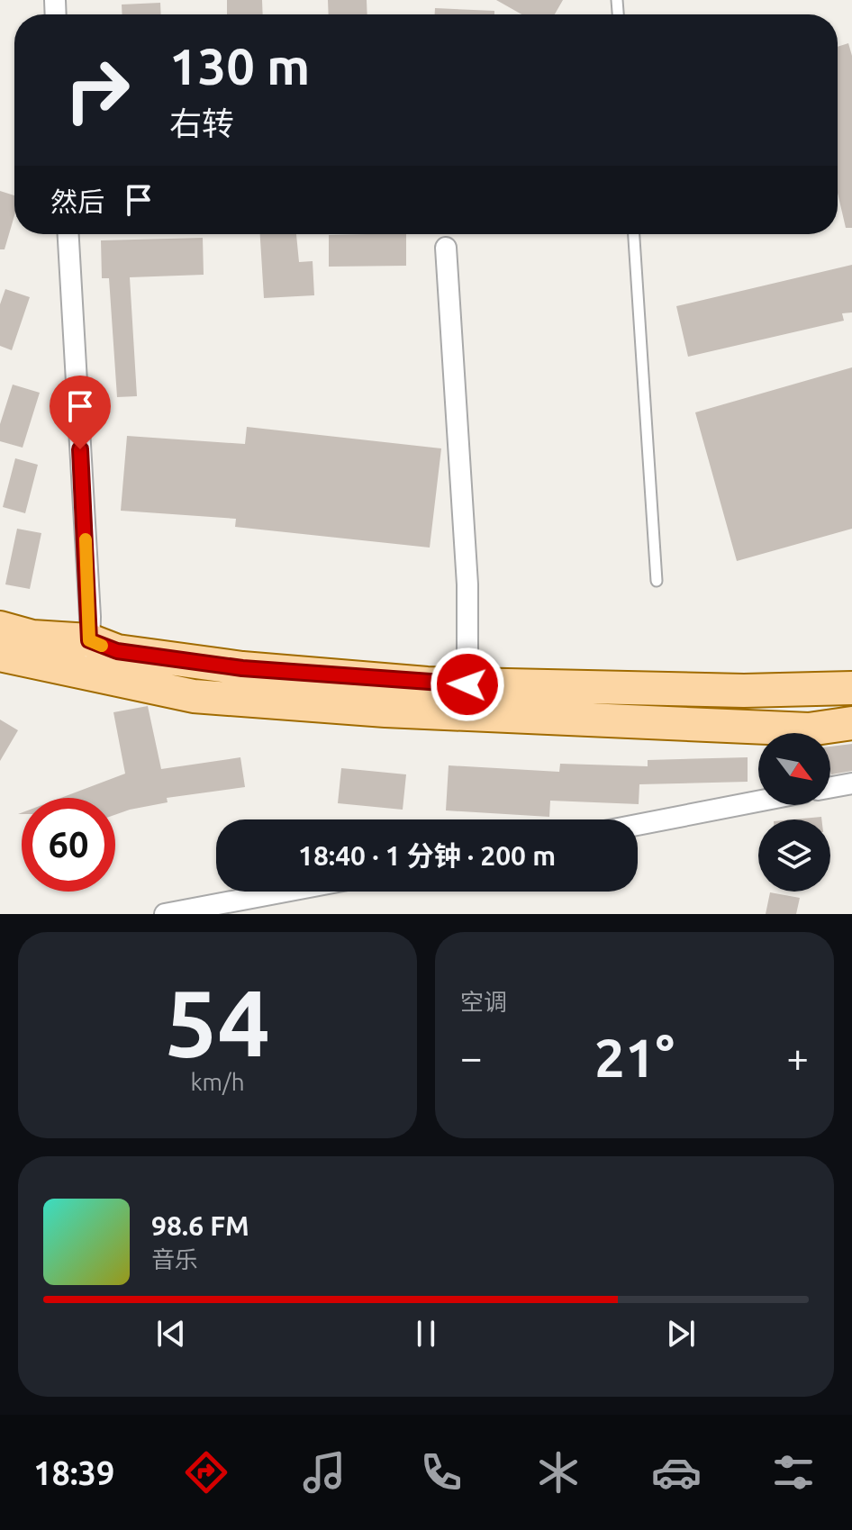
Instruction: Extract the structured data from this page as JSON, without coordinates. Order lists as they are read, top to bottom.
{
  "north": "bottom right",
  "page": {
    "turn": ["130 m", "右转"],
    "then": "然后",
    "limit": "60",
    "trip": "18:40 · 1 分钟 · 200 m",
    "tile": [
      ["54", "km/h"],
      "空调"
    ],
    "heat": ["−", "21°", "+"],
    "song": ["98.6 FM", "音乐"],
    "tabs": "18:39"
  }
}
